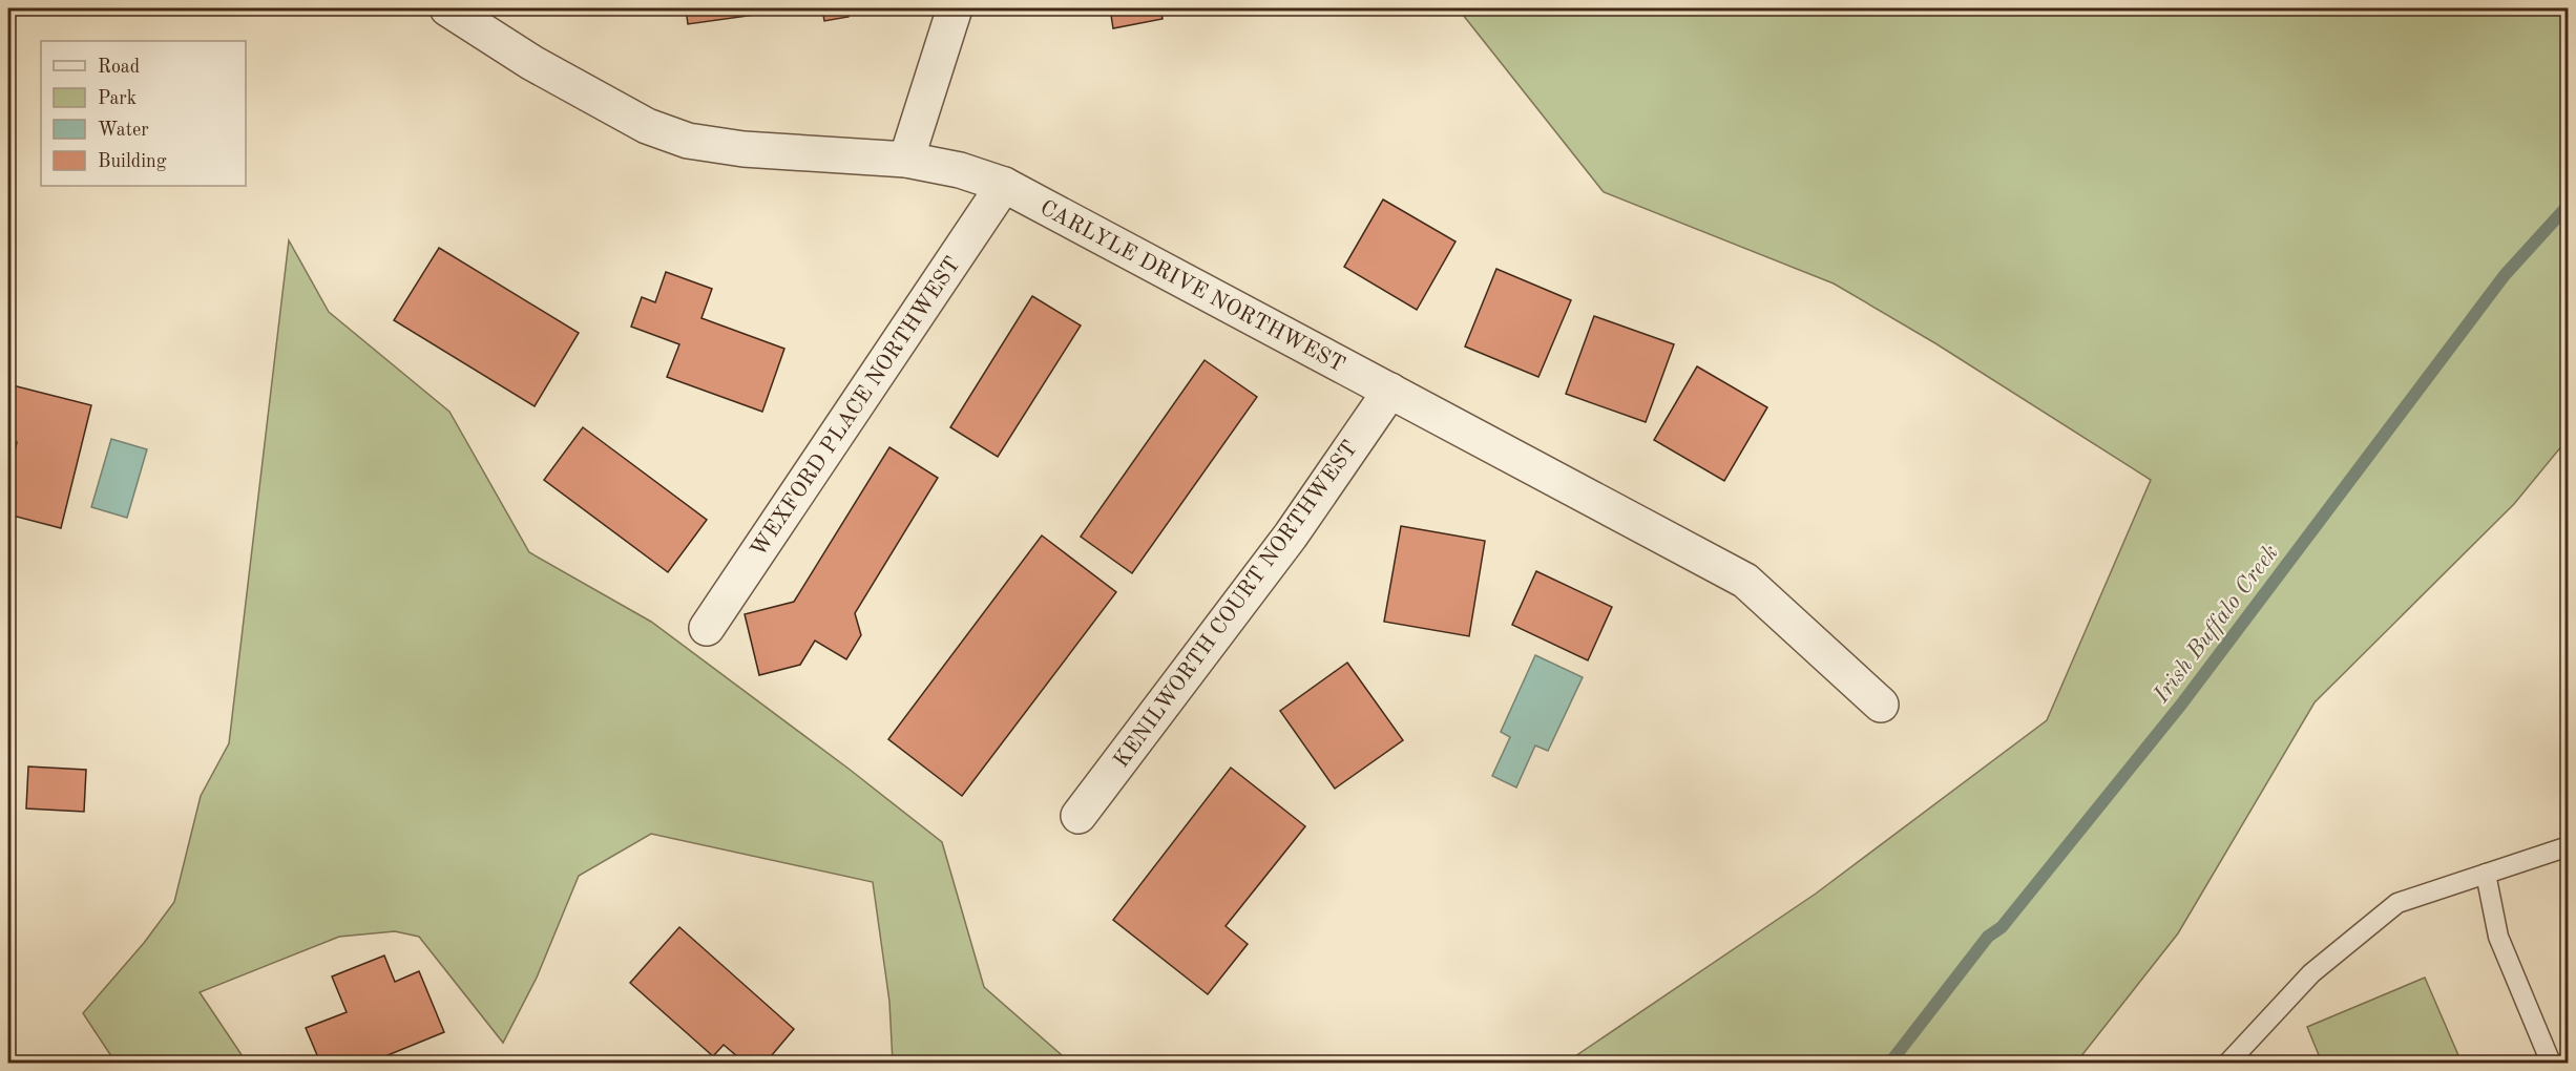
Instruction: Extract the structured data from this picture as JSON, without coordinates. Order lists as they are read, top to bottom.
{
  "streets": {
    "street": ["CARLYLE DRIVE NORTHWEST", "WEXFORD PLACE NORTHWEST", "KENILWORTH COURT NORTHWEST"]
  },
  "crossings": [
    ["CARLYLE DRIVE NORTHWEST", "WEXFORD PLACE NORTHWEST"],
    ["CARLYLE DRIVE NORTHWEST", "KENILWORTH COURT NORTHWEST"]
  ],
  "water": ["Irish Buffalo Creek"],
  "legend": [
    "Road",
    "Park",
    "Water",
    "Building"
  ]
}
